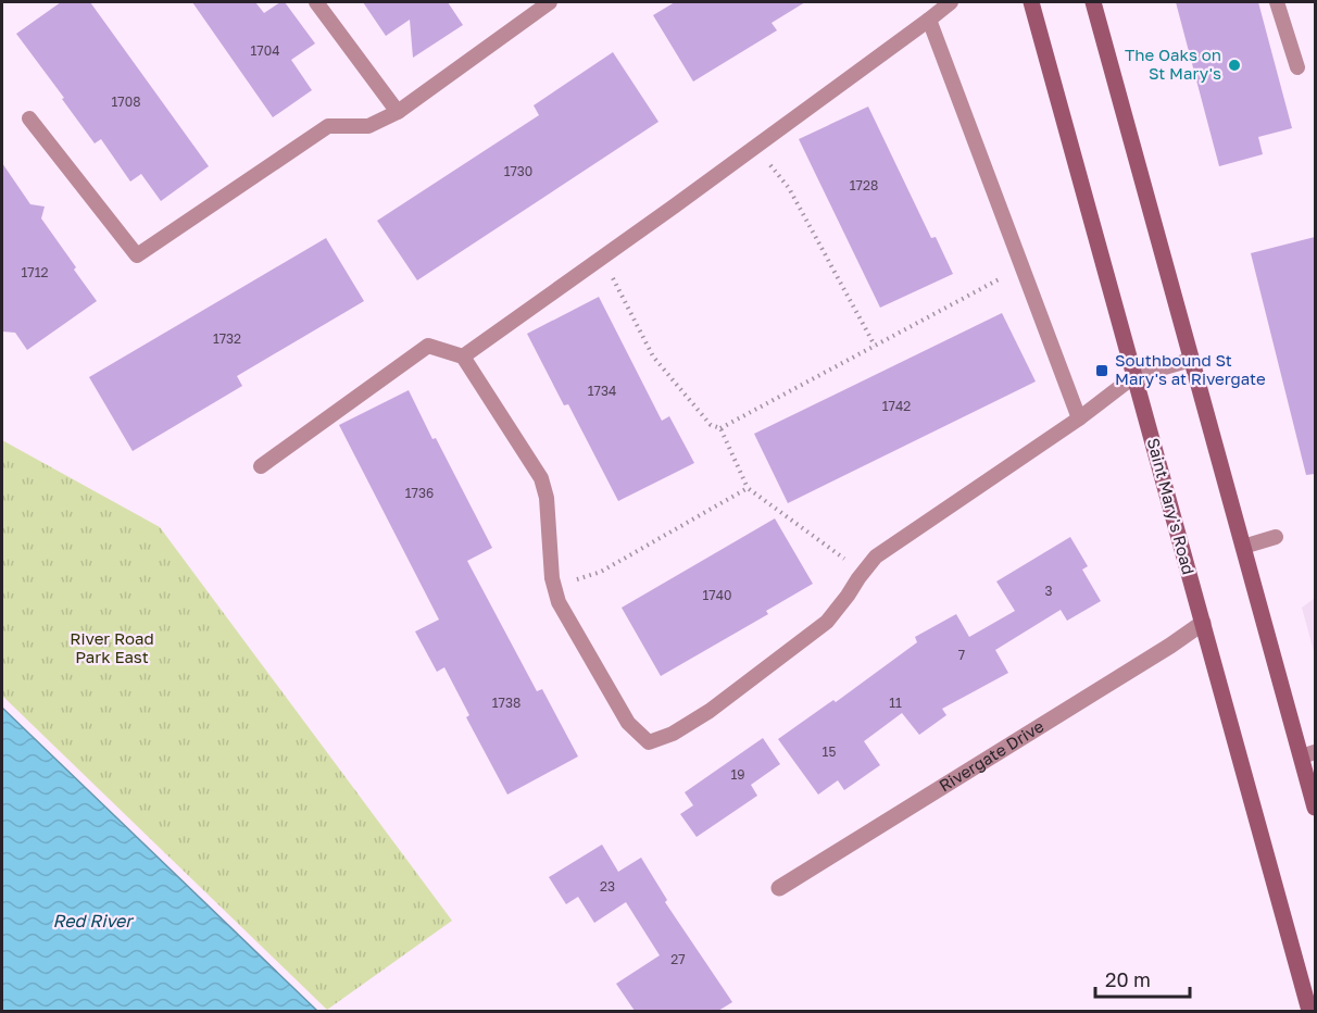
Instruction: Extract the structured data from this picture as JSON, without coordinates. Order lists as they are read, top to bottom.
{
  "streets": {
    "main road": ["Saint Mary's Road"],
    "street": ["Rivergate Drive"]
  },
  "crossings": [
    ["Saint Mary's Road", "Rivergate Drive"]
  ],
  "water": ["Red River"],
  "parks": ["River Road Park East"],
  "places": {
    "other": ["The Oaks on St Mary's"],
    "transit": ["Southbound St Mary's at Rivergate"]
  },
  "house_numbers": [
    "1704",
    "1708",
    "1730",
    "1728",
    "1712",
    "1732",
    "1734",
    "1742",
    "1736",
    "3",
    "1740",
    "7",
    "1738",
    "11",
    "15",
    "19",
    "23",
    "27"
  ],
  "scale_bar": "20 m"
}
